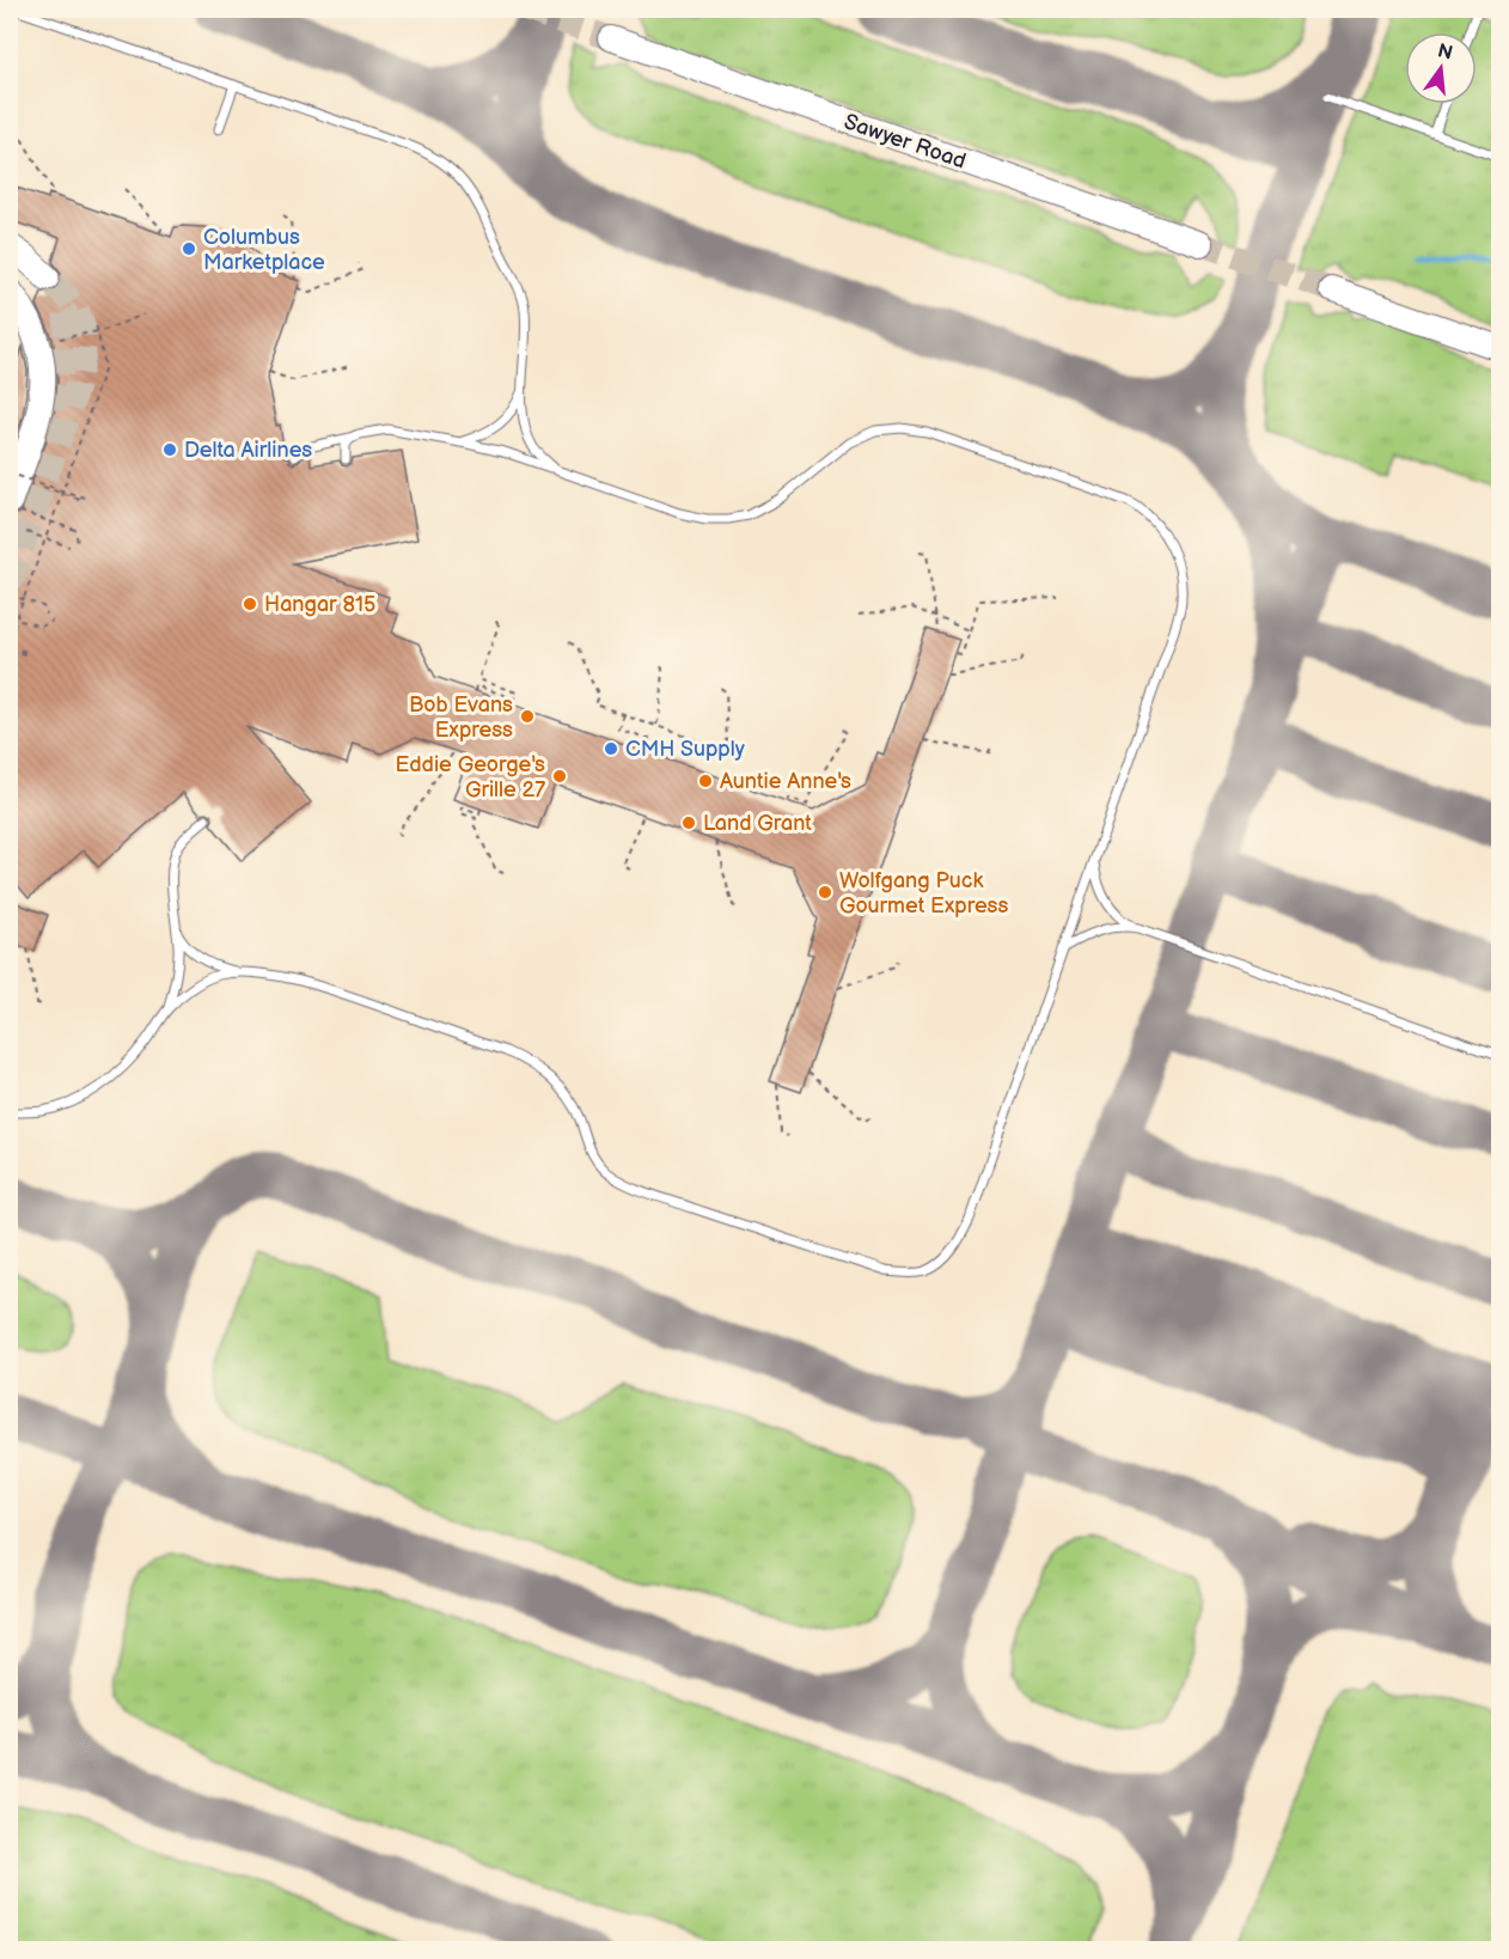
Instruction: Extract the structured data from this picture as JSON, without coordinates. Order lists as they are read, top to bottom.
{
  "streets": {
    "street": ["Sawyer Road"]
  },
  "places": [
    "Columbus Marketplace",
    "Delta Airlines",
    "Hangar 815",
    "Bob Evans Express",
    "CMH Supply",
    "Eddie George's Grille 27",
    "Auntie Anne's",
    "Land Grant",
    "Wolfgang Puck Gourmet Express"
  ],
  "north": "top"
}
